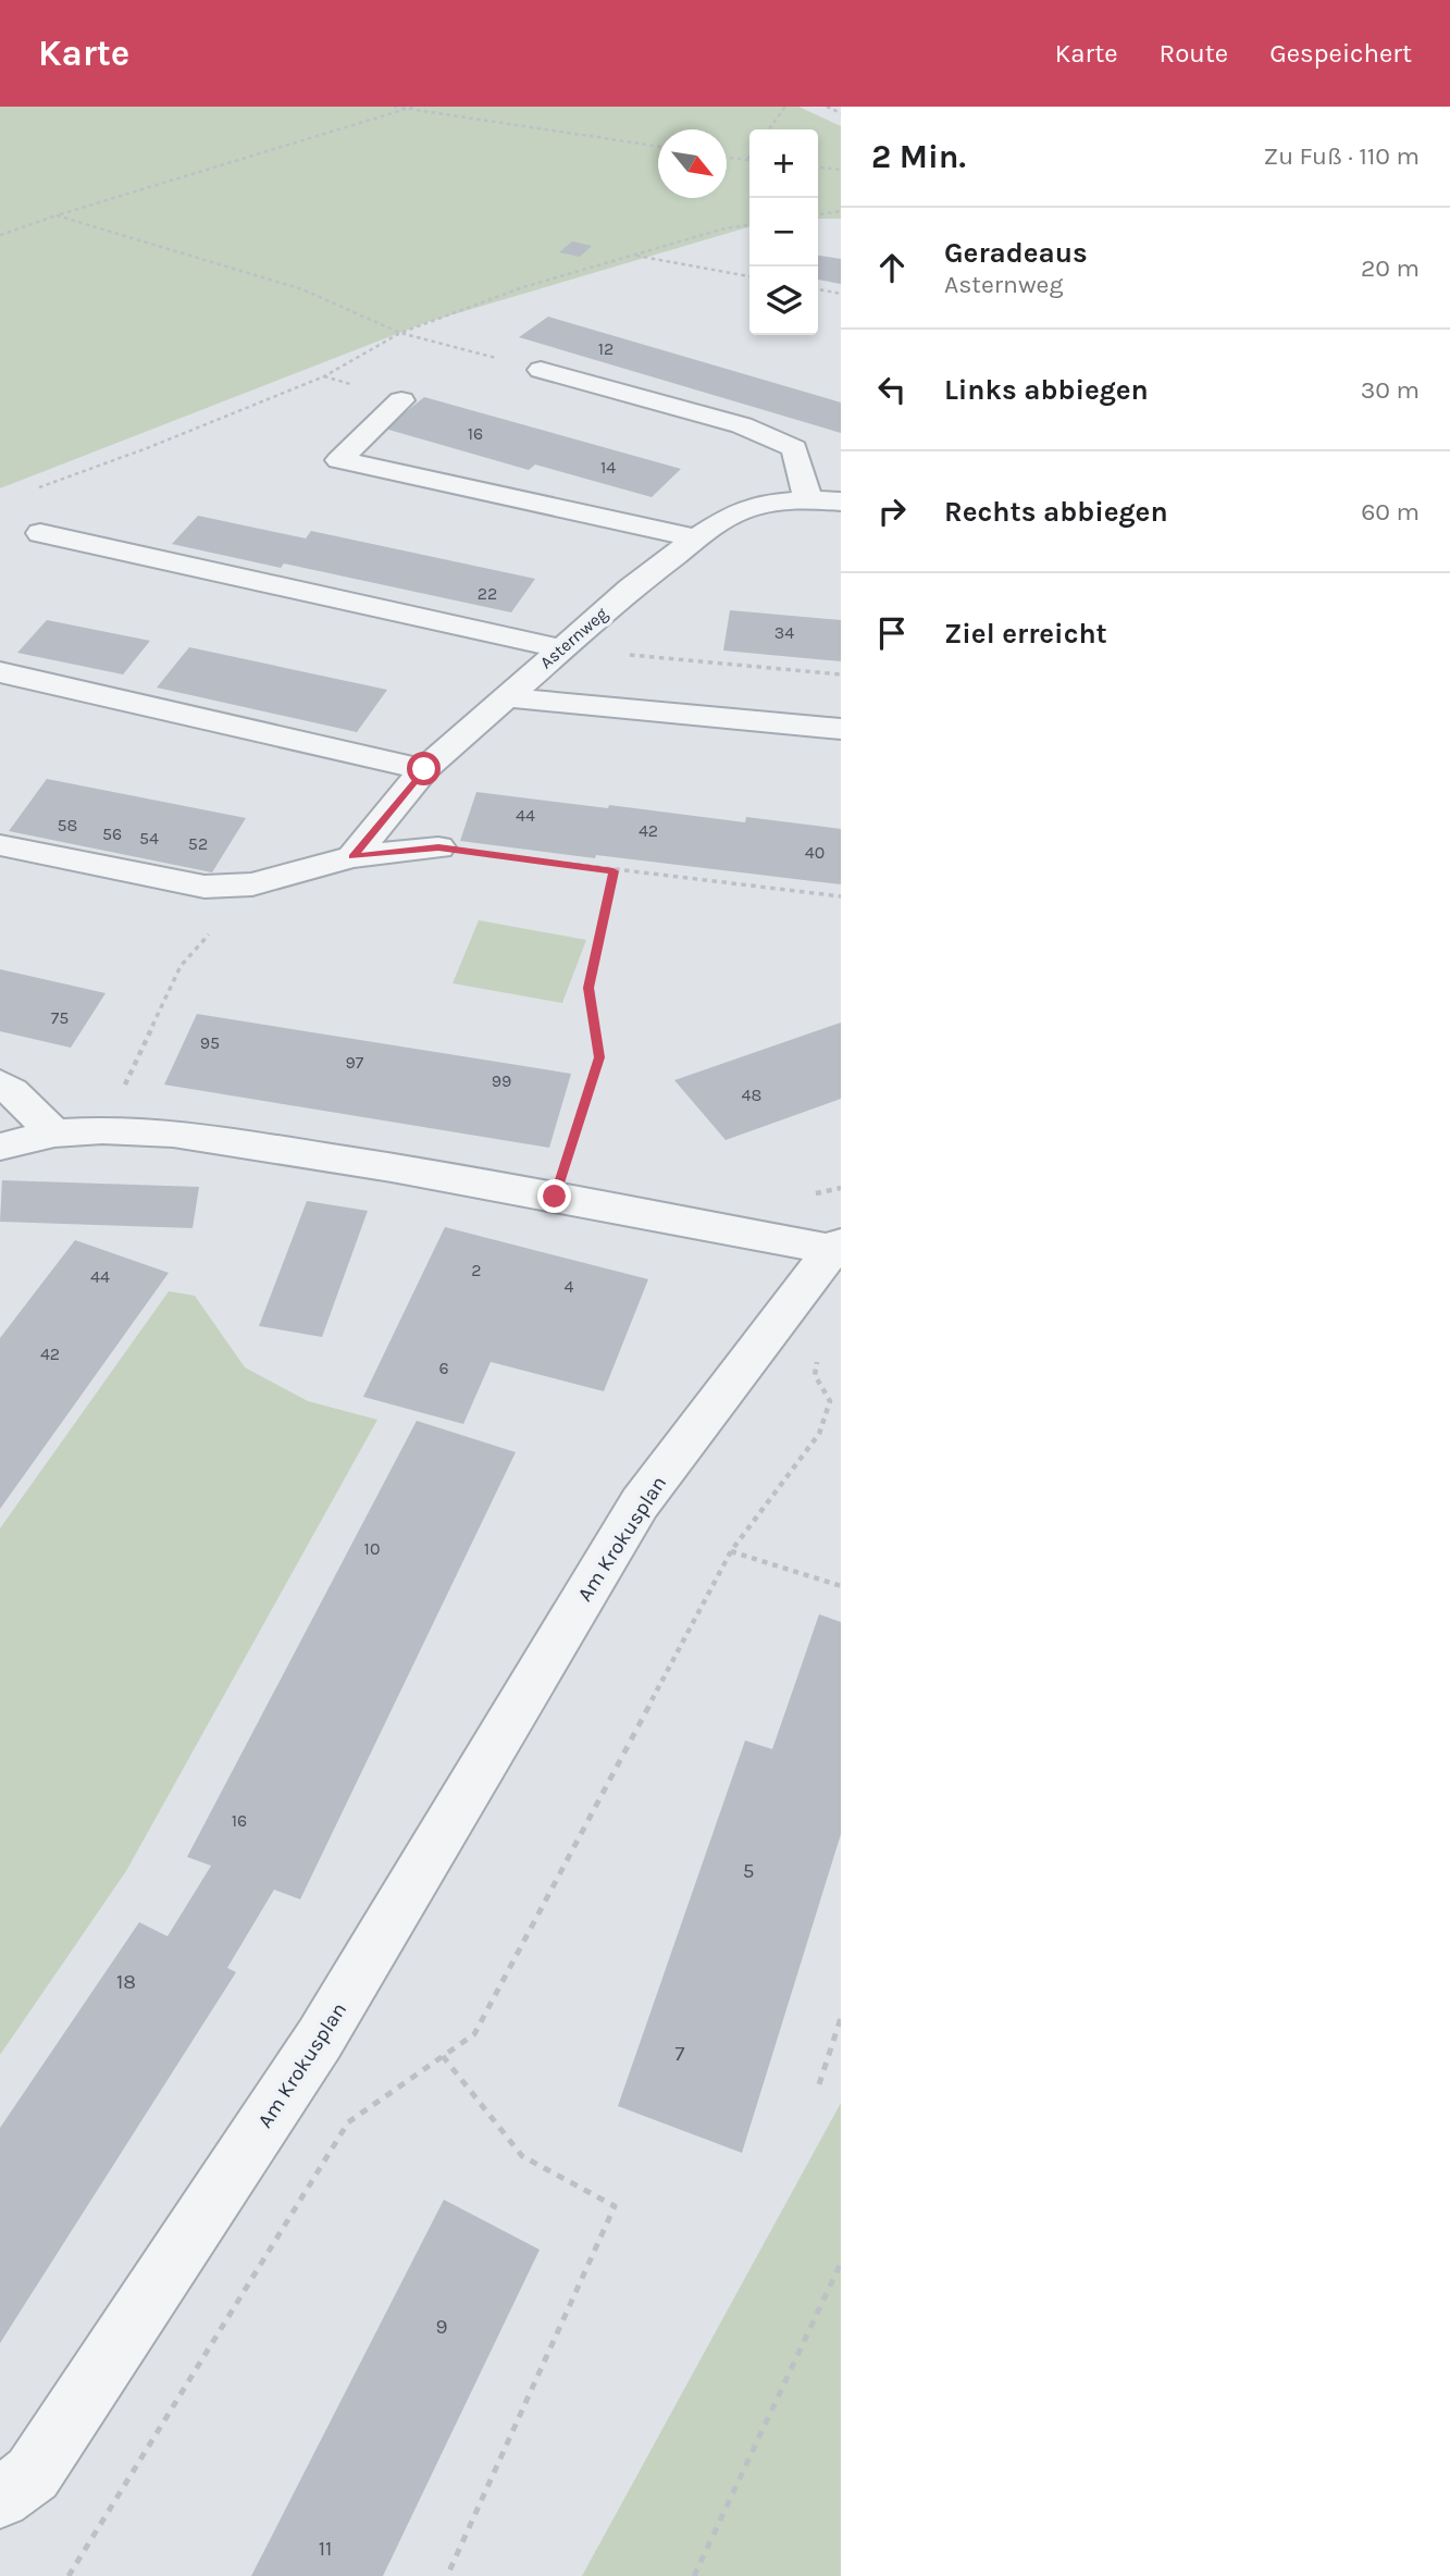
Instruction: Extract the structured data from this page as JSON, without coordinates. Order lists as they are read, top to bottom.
{
  "streets": {
    "street": ["Asternweg", "Am Krokusplan"]
  },
  "house_numbers": [
    "12",
    "16",
    "14",
    "22",
    "34",
    "44",
    "58",
    "42",
    "56",
    "54",
    "52",
    "40",
    "75",
    "95",
    "97",
    "99",
    "48",
    "2",
    "44",
    "4",
    "42",
    "6",
    "10",
    "16",
    "5",
    "18",
    "7",
    "9",
    "11"
  ],
  "north": "bottom right",
  "page": {
    "header": "Karte",
    "nav": ["Karte", "Route", "Gespeichert"],
    "heading": ["2 Min.", "Zu Fuß · 110 m"],
    "map_buttons": ["+", "−"],
    "list": [
      ["Geradeaus", "Asternweg", "20 m"],
      ["Links abbiegen", "30 m"],
      ["Rechts abbiegen", "60 m"],
      "Ziel erreicht"
    ]
  }
}
